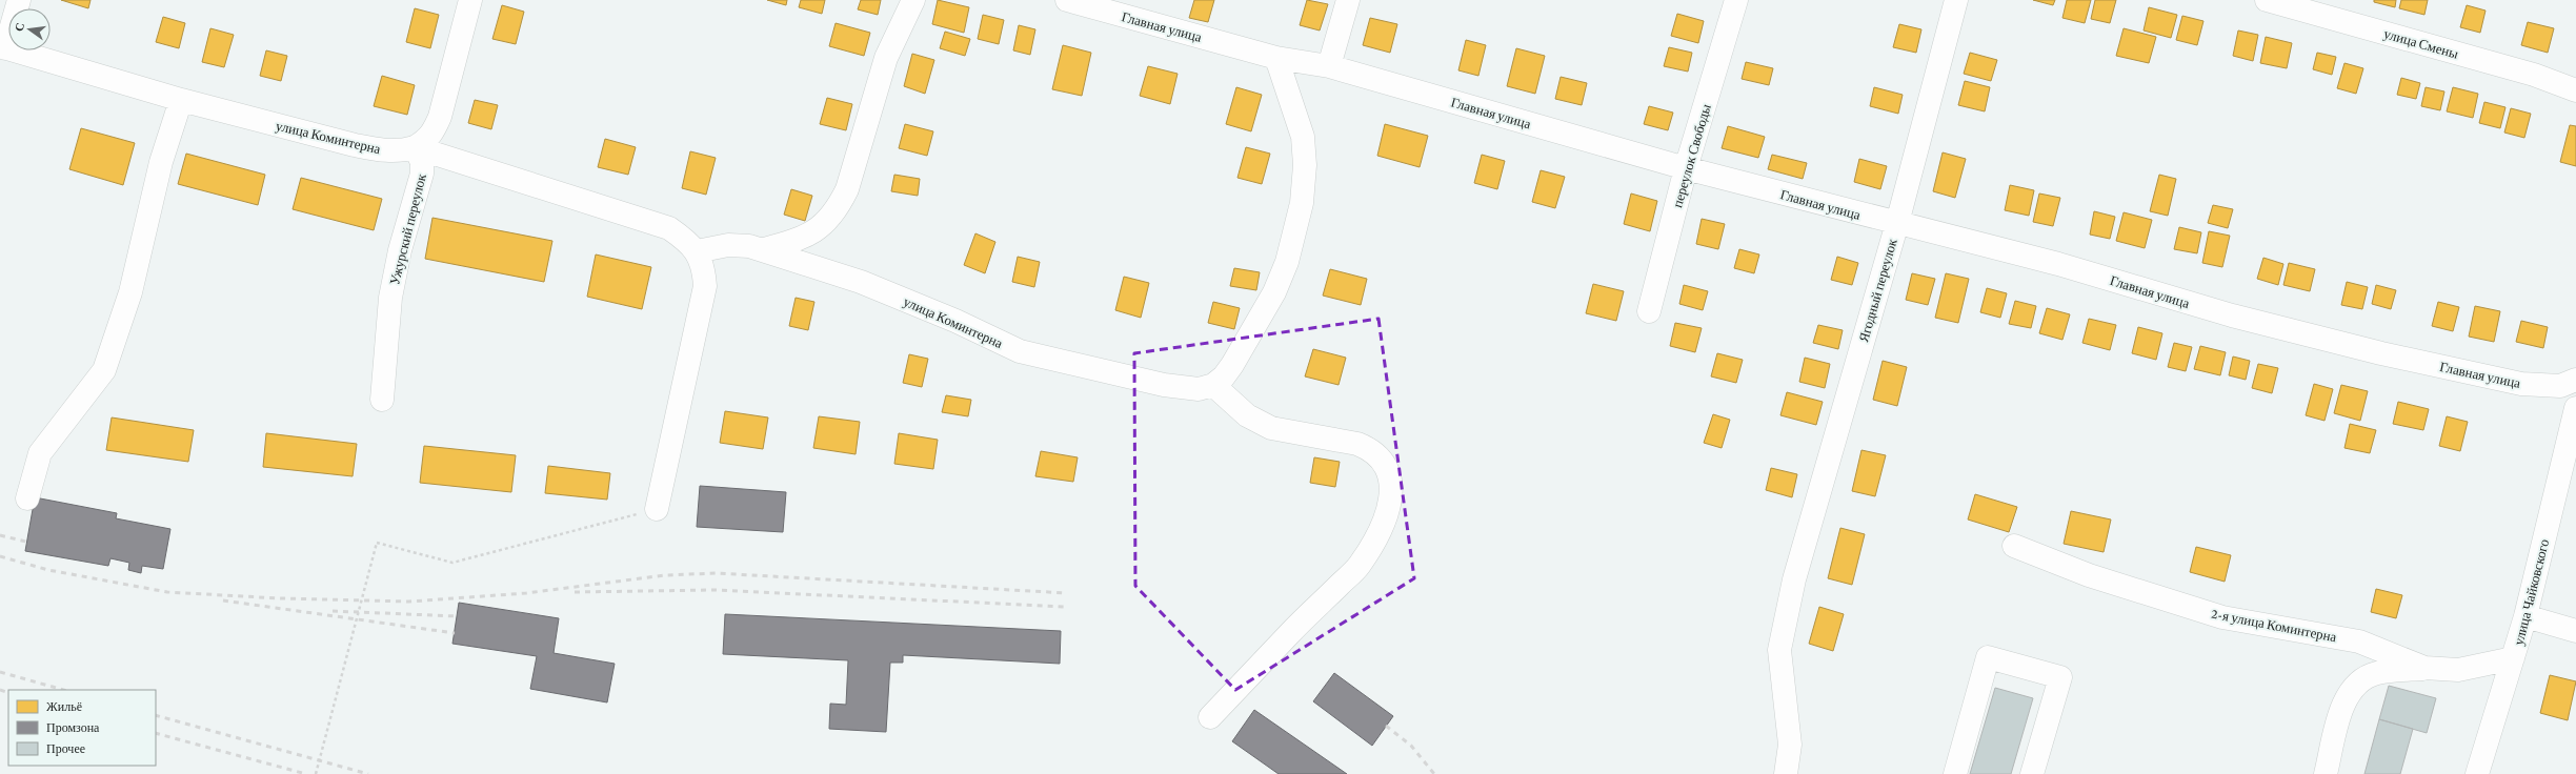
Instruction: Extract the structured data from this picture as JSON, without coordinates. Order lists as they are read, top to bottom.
{
  "streets": {
    "street": [
      "Главная улица",
      "улица Смены",
      "улица Коминтерна",
      "переулок Свободы",
      "Ужурский переулок",
      "Ягодный переулок",
      "улица Чайковского",
      "2-я улица Коминтерна"
    ]
  },
  "crossings": [
    ["Главная улица", "переулок Свободы"],
    ["Главная улица", "Ягодный переулок"],
    ["улица Коминтерна", "Ужурский переулок"],
    ["улица Чайковского", "2-я улица Коминтерна"]
  ],
  "legend": ["Жильё", "Промзона", "Прочее"],
  "north": "left"
}
